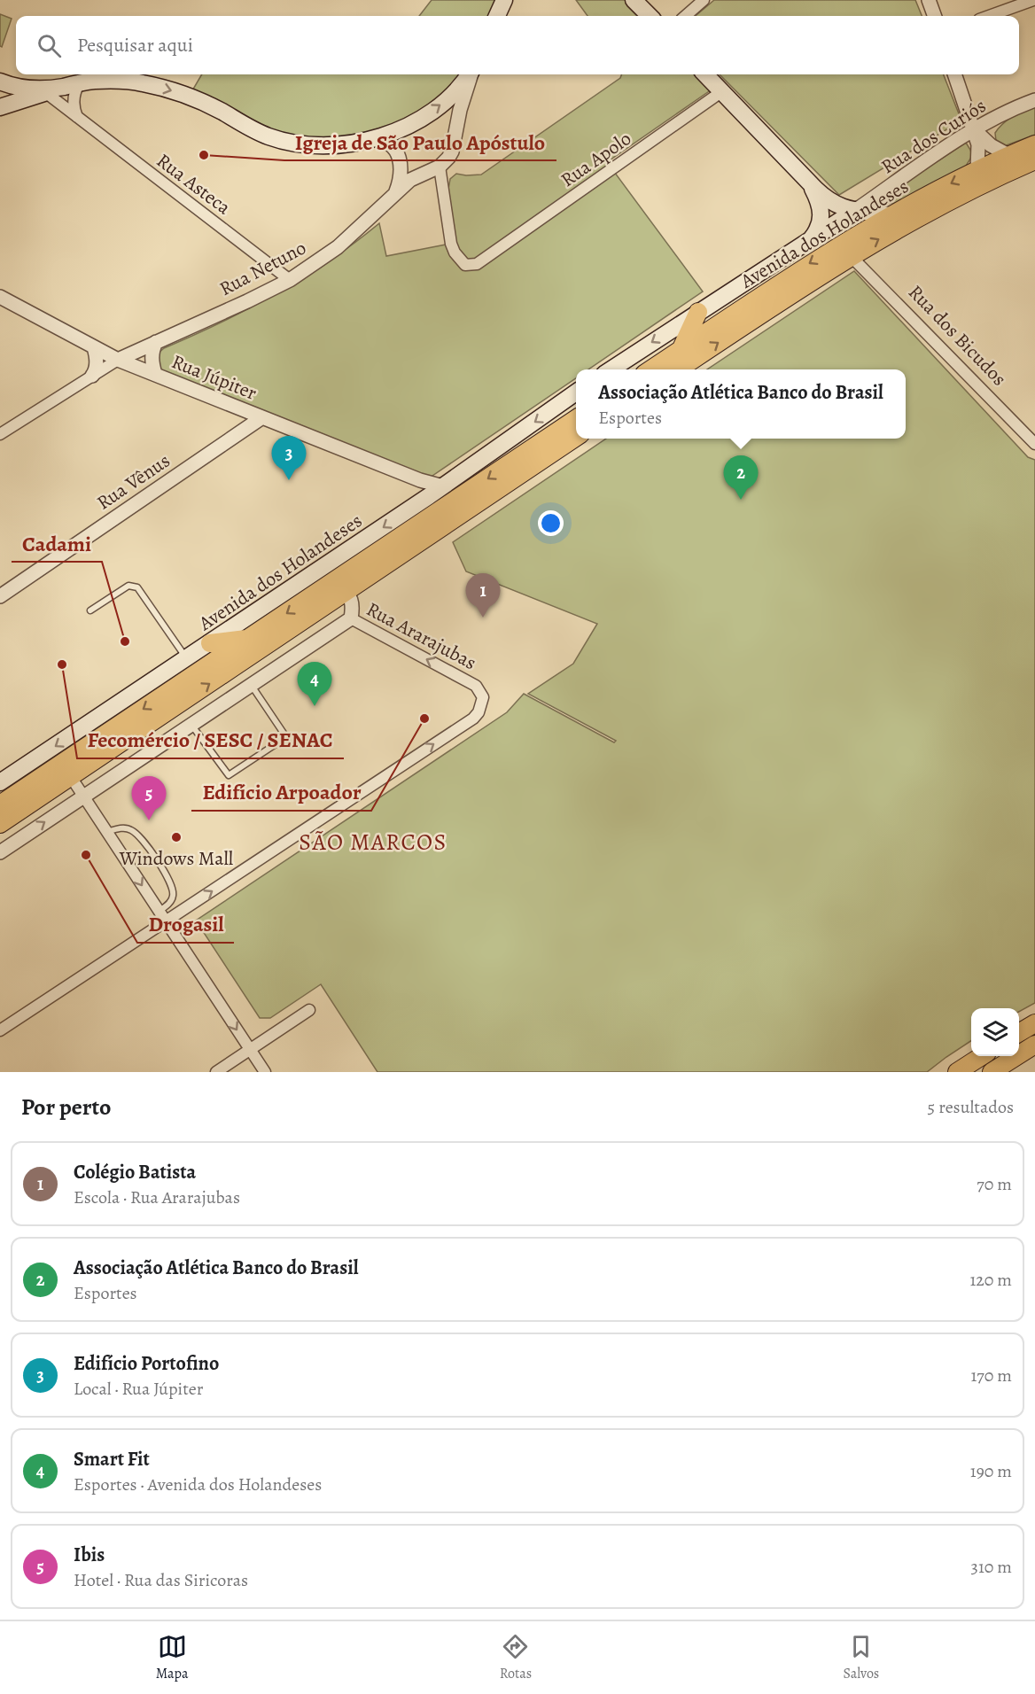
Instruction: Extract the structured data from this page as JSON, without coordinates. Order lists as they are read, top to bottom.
{
  "streets": {
    "main road": ["Avenida dos Holandeses"],
    "street": [
      "Rua dos Curiós",
      "Rua Apolo",
      "Rua Asteca",
      "Rua Netuno",
      "Rua dos Bicudos",
      "Rua Júpiter",
      "Rua Vênus",
      "Rua Ararajubas"
    ]
  },
  "crossings": [
    ["Rua dos Curiós", "Avenida dos Holandeses"],
    ["Rua Apolo", "Rua Netuno"],
    ["Rua Asteca", "Rua Netuno"],
    ["Avenida dos Holandeses", "Rua dos Bicudos"],
    ["Avenida dos Holandeses", "Rua Júpiter"],
    ["Rua Netuno", "Rua Júpiter"],
    ["Rua Júpiter", "Rua Vênus"]
  ],
  "districts": ["SÃO MARCOS"],
  "places": [
    "Igreja de São Paulo Apóstulo",
    "Cadami",
    "Fecomércio / SESC / SENAC",
    "Edifício Arpoador",
    "Windows Mall",
    "Drogasil"
  ],
  "page": {
    "search": "Pesquisar aqui",
    "popup": ["Associação Atlética Banco do Brasil", "Esportes"],
    "pins": [
      "3",
      "2",
      "1",
      "4",
      "5"
    ],
    "heading": ["Por perto", "5 resultados"],
    "list": [
      {
        "mark": "1",
        "name": "Colégio Batista",
        "note": "Escola · Rua Ararajubas",
        "value": "70 m"
      },
      {
        "mark": "2",
        "name": "Associação Atlética Banco do Brasil",
        "note": "Esportes",
        "value": "120 m"
      },
      {
        "mark": "3",
        "name": "Edifício Portofino",
        "note": "Local · Rua Júpiter",
        "value": "170 m"
      },
      {
        "mark": "4",
        "name": "Smart Fit",
        "note": "Esportes · Avenida dos Holandeses",
        "value": "190 m"
      },
      {
        "mark": "5",
        "name": "Ibis",
        "note": "Hotel · Rua das Siricoras",
        "value": "310 m"
      }
    ],
    "nav": ["Mapa", "Rotas", "Salvos"]
  }
}
